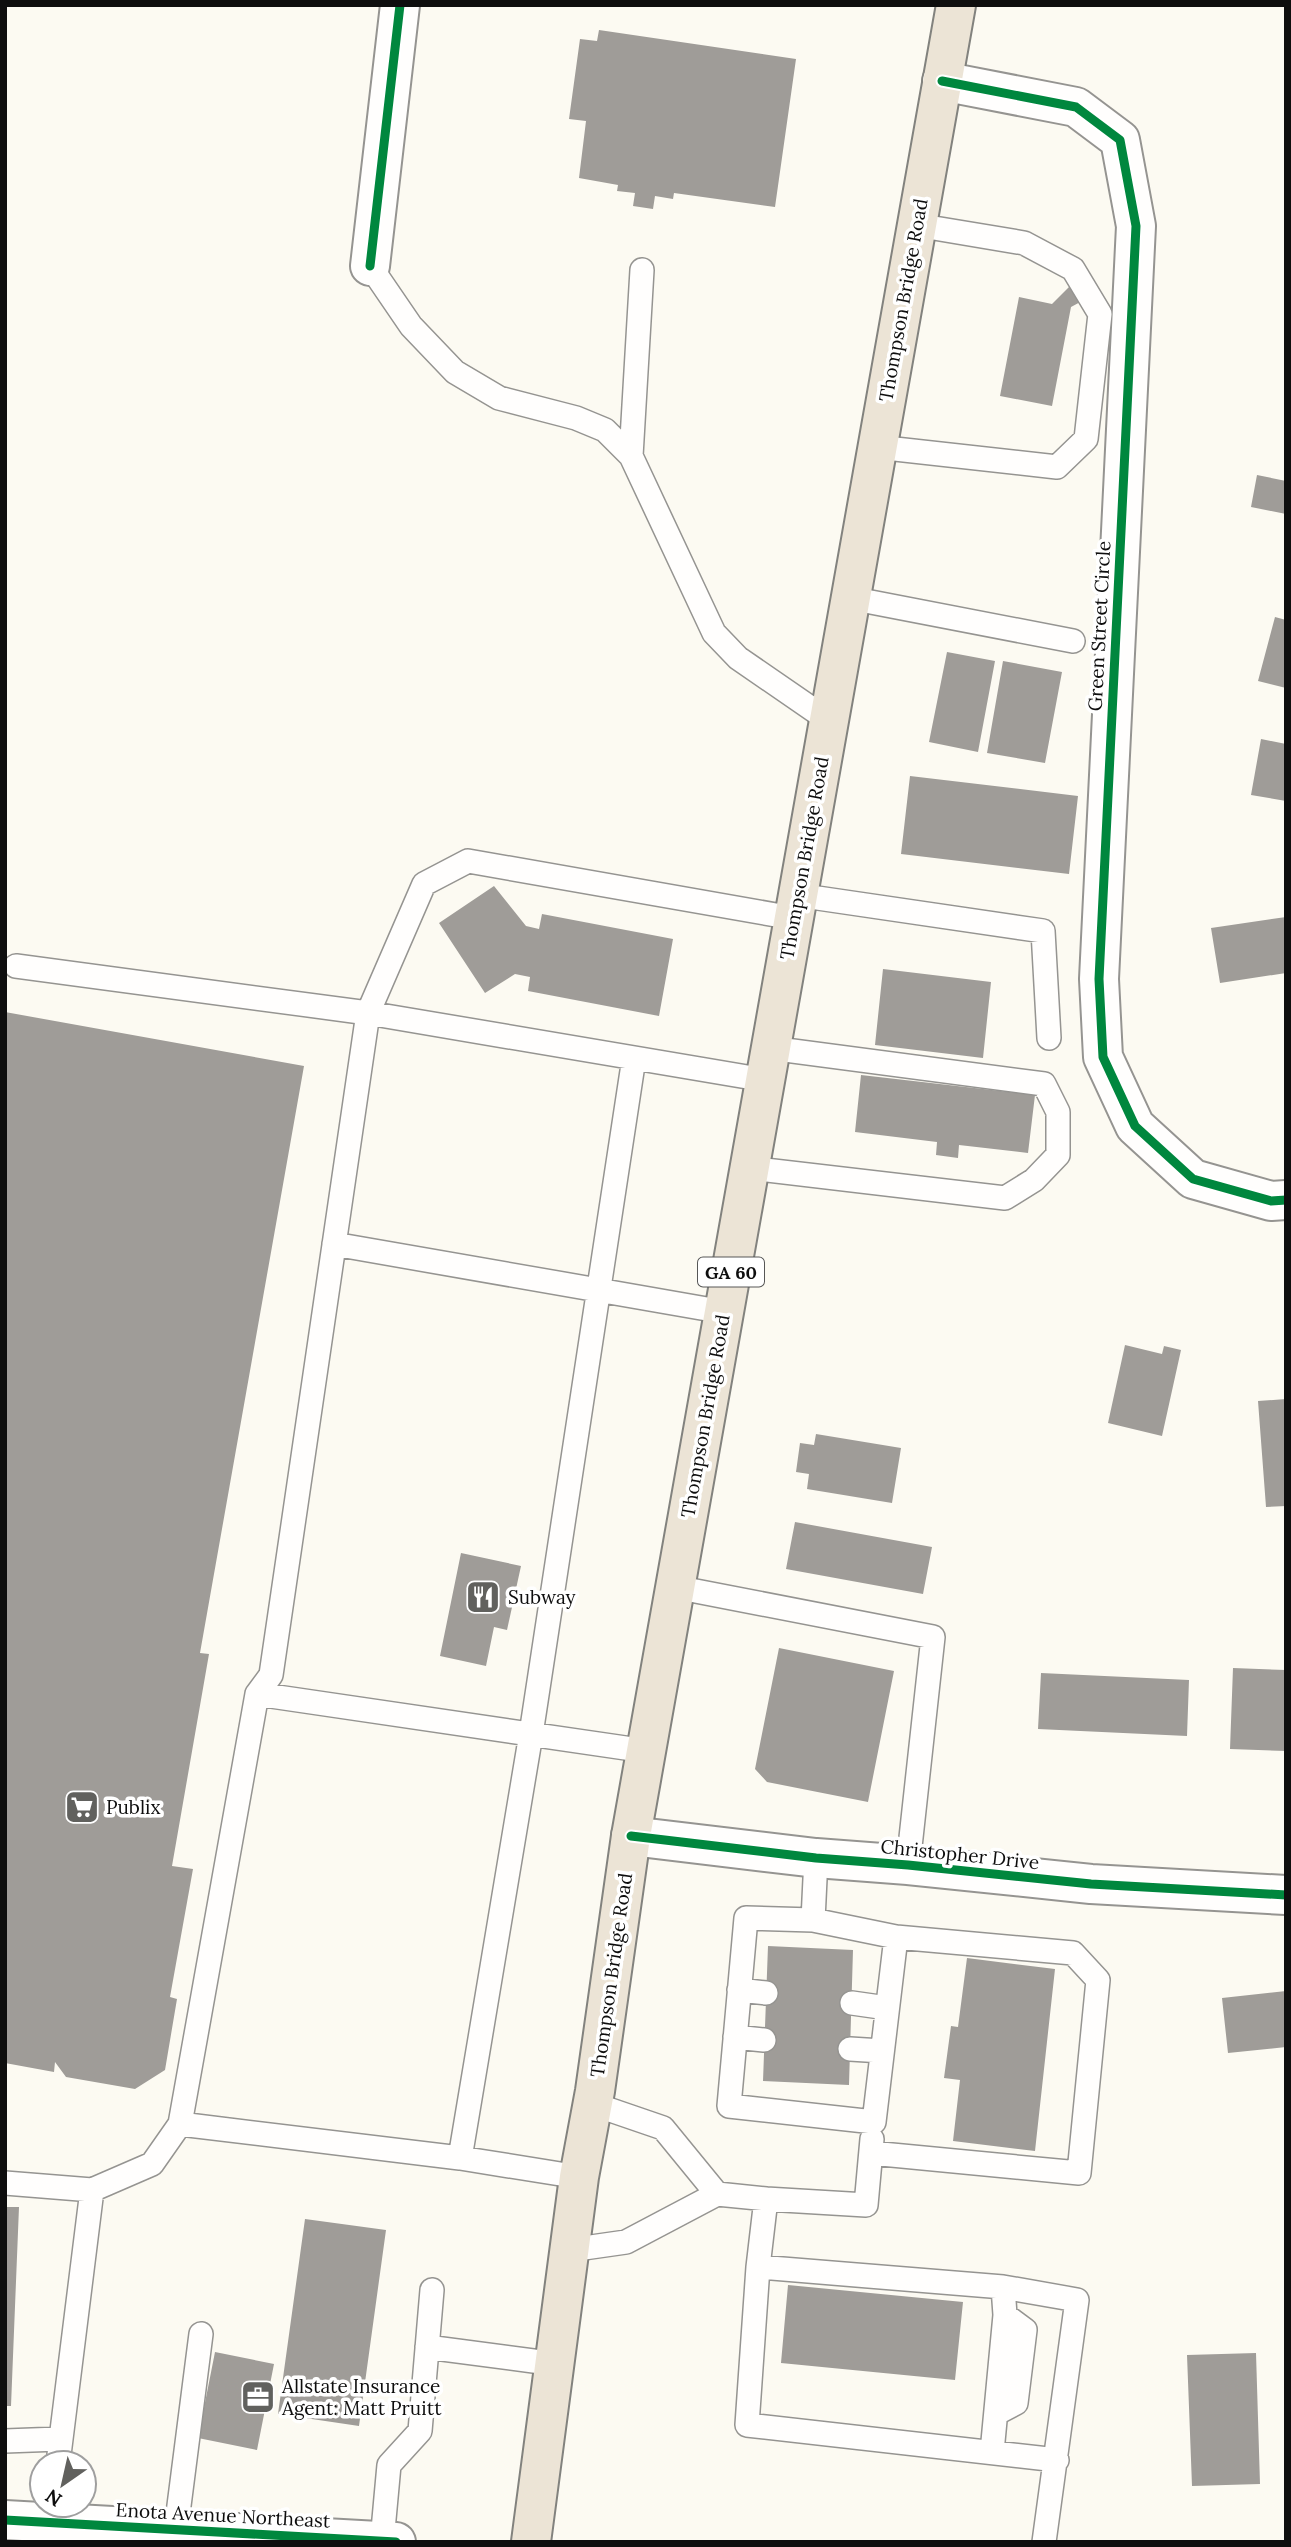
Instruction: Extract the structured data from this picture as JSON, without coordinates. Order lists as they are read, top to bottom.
{
  "streets": {
    "highway": ["Thompson Bridge Road", "GA 60"],
    "street": ["Green Street Circle", "Christopher Drive", "Enota Avenue Northeast"]
  },
  "crossings": [
    ["Thompson Bridge Road", "Green Street Circle"],
    ["Thompson Bridge Road", "Christopher Drive"]
  ],
  "places": {
    "restaurant": ["Subway"],
    "supermarket": ["Publix"],
    "office": ["Allstate Insurance Agent: Matt Pruitt"]
  },
  "north": "bottom left"
}
